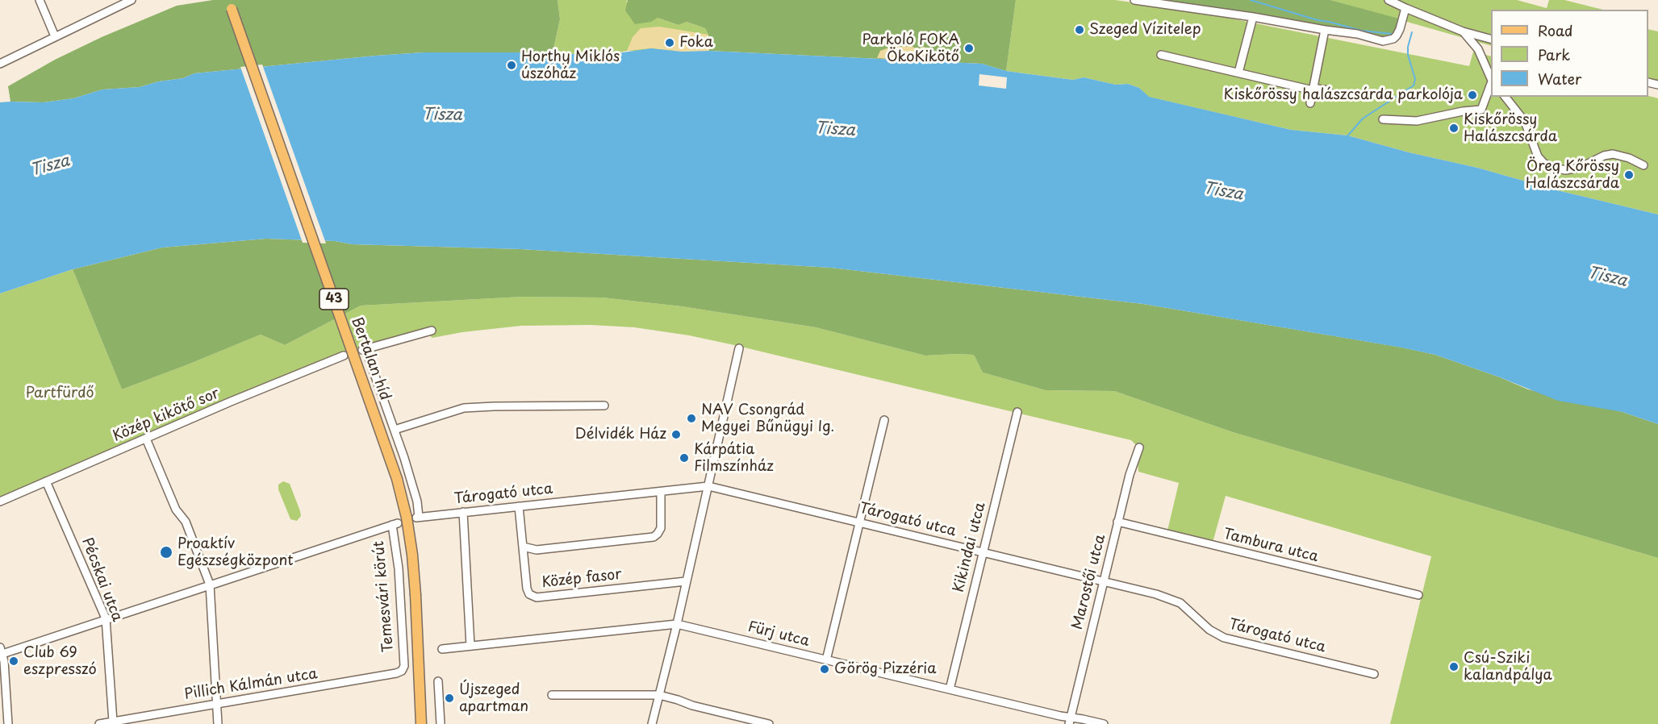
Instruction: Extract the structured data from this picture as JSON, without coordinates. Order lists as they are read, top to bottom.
{
  "streets": {
    "main road": ["43", "Bertalan híd", "Temesvári körút"],
    "street": [
      "Közép kikötő sor",
      "Tárogató utca",
      "Tambura utca",
      "Kikindai utca",
      "Közép fasor",
      "Pécskai utca",
      "Marostői utca",
      "Fürj utca",
      "Pillich Kálmán utca"
    ]
  },
  "crossings": [
    ["Bertalan híd", "Temesvári körút"],
    ["Közép kikötő sor", "Pécskai utca"],
    ["Tárogató utca", "Kikindai utca"],
    ["Tárogató utca", "Közép fasor"],
    ["Tárogató utca", "Marostői utca"],
    ["Tambura utca", "Marostői utca"],
    ["Kikindai utca", "Fürj utca"],
    ["Pécskai utca", "Pillich Kálmán utca"],
    ["Marostői utca", "Fürj utca"],
    ["Temesvári körút", "Pillich Kálmán utca"]
  ],
  "water": ["Tisza"],
  "parks": ["Partfürdő"],
  "places": [
    "Szeged Vízitelep",
    "Foka",
    "Parkoló FOKA ÖkoKikötő",
    "Horthy Miklós úszóház",
    "Kiskőrössy halászcsárda parkolója",
    "Kiskőrössy Halászcsárda",
    "Öreg Kőrössy Halászcsárda",
    "NAV Csongrád Megyei Bűnügyi Ig.",
    "Délvidék Ház",
    "Kárpátia Filmszínház",
    "Proaktív Egészségközpont",
    "Club 69 eszpresszó",
    "Csú-Sziki kalandpálya",
    "Görög Pizzéria",
    "Újszeged apartman"
  ],
  "legend": ["Road", "Park", "Water"]
}
